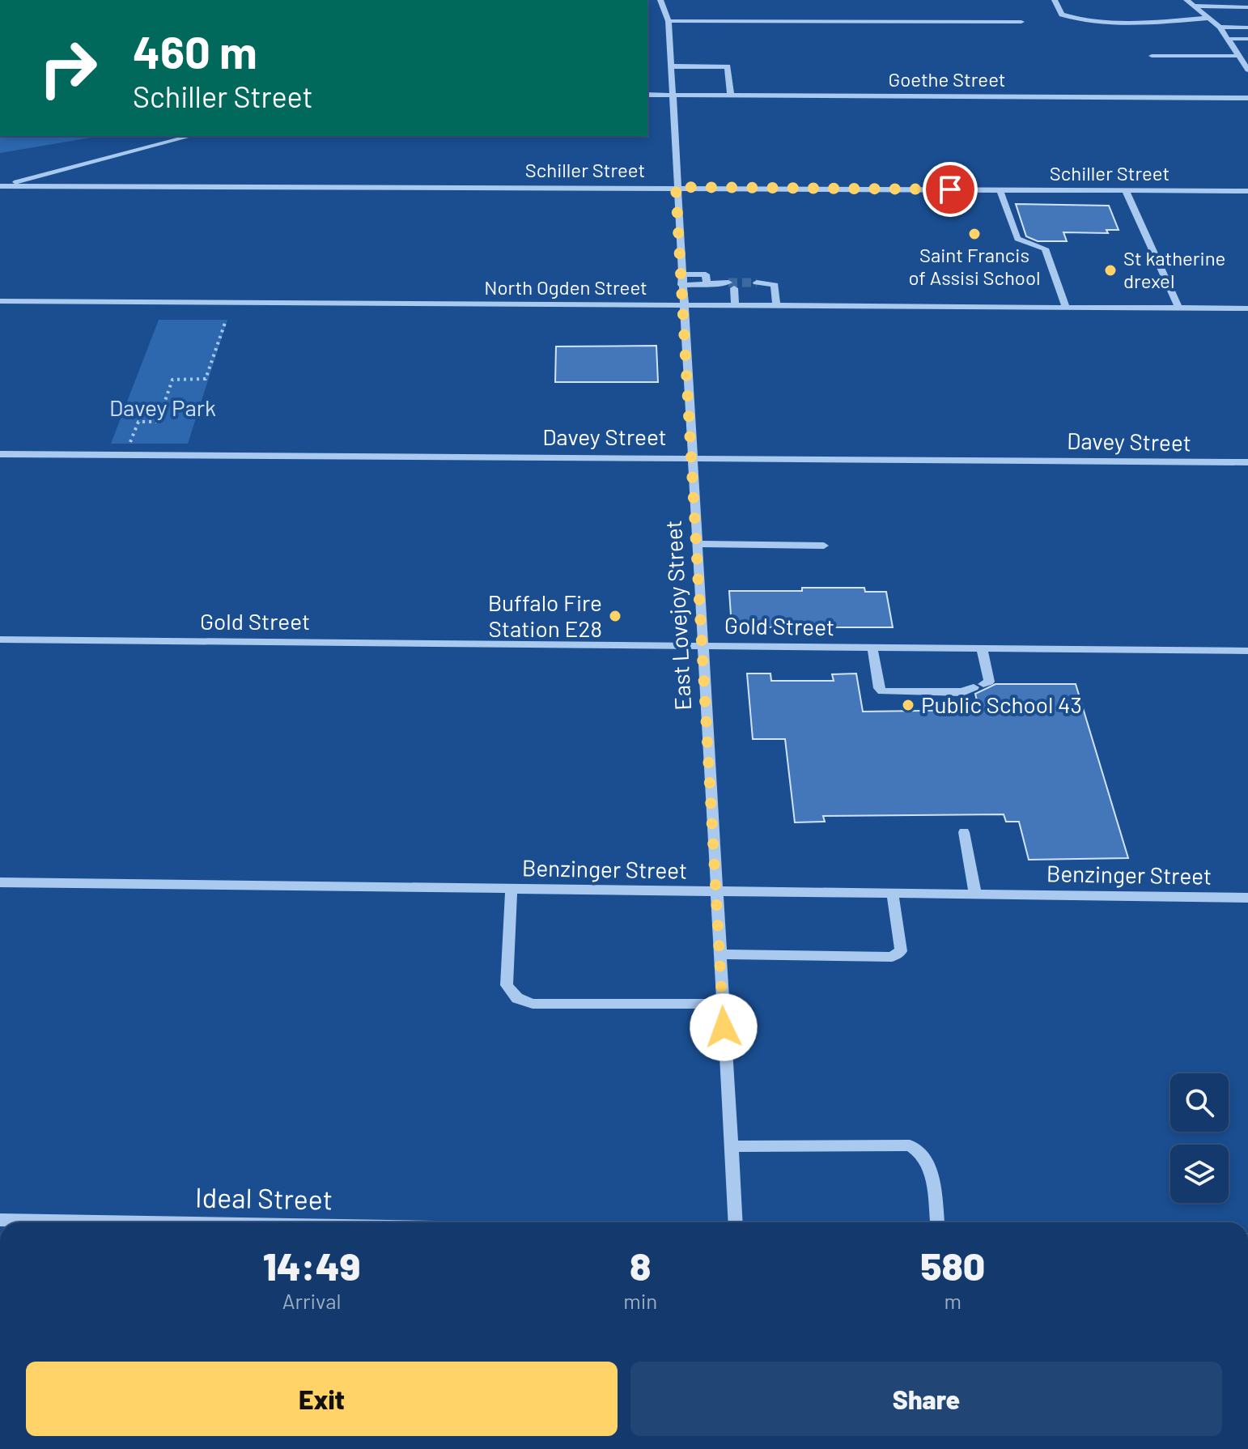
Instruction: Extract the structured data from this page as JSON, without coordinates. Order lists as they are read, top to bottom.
{
  "streets": {
    "street": [
      "Goethe Street",
      "Schiller Street",
      "North Ogden Street",
      "Davey Street",
      "East Lovejoy Street",
      "Gold Street",
      "Benzinger Street",
      "Ideal Street"
    ]
  },
  "crossings": [
    ["Goethe Street", "East Lovejoy Street"],
    ["Schiller Street", "East Lovejoy Street"],
    ["North Ogden Street", "East Lovejoy Street"],
    ["Davey Street", "East Lovejoy Street"],
    ["East Lovejoy Street", "Gold Street"],
    ["East Lovejoy Street", "Benzinger Street"]
  ],
  "parks": ["Davey Park"],
  "places": [
    "Saint Francis of Assisi School",
    "St katherine drexel",
    "Buffalo Fire Station E28",
    "Public School 43"
  ],
  "page": {
    "turn": ["460 m", "Schiller Street"],
    "eta": [
      "14:49",
      "Arrival",
      "8",
      "min",
      "580",
      "m"
    ],
    "buttons": ["Exit", "Share"]
  }
}
